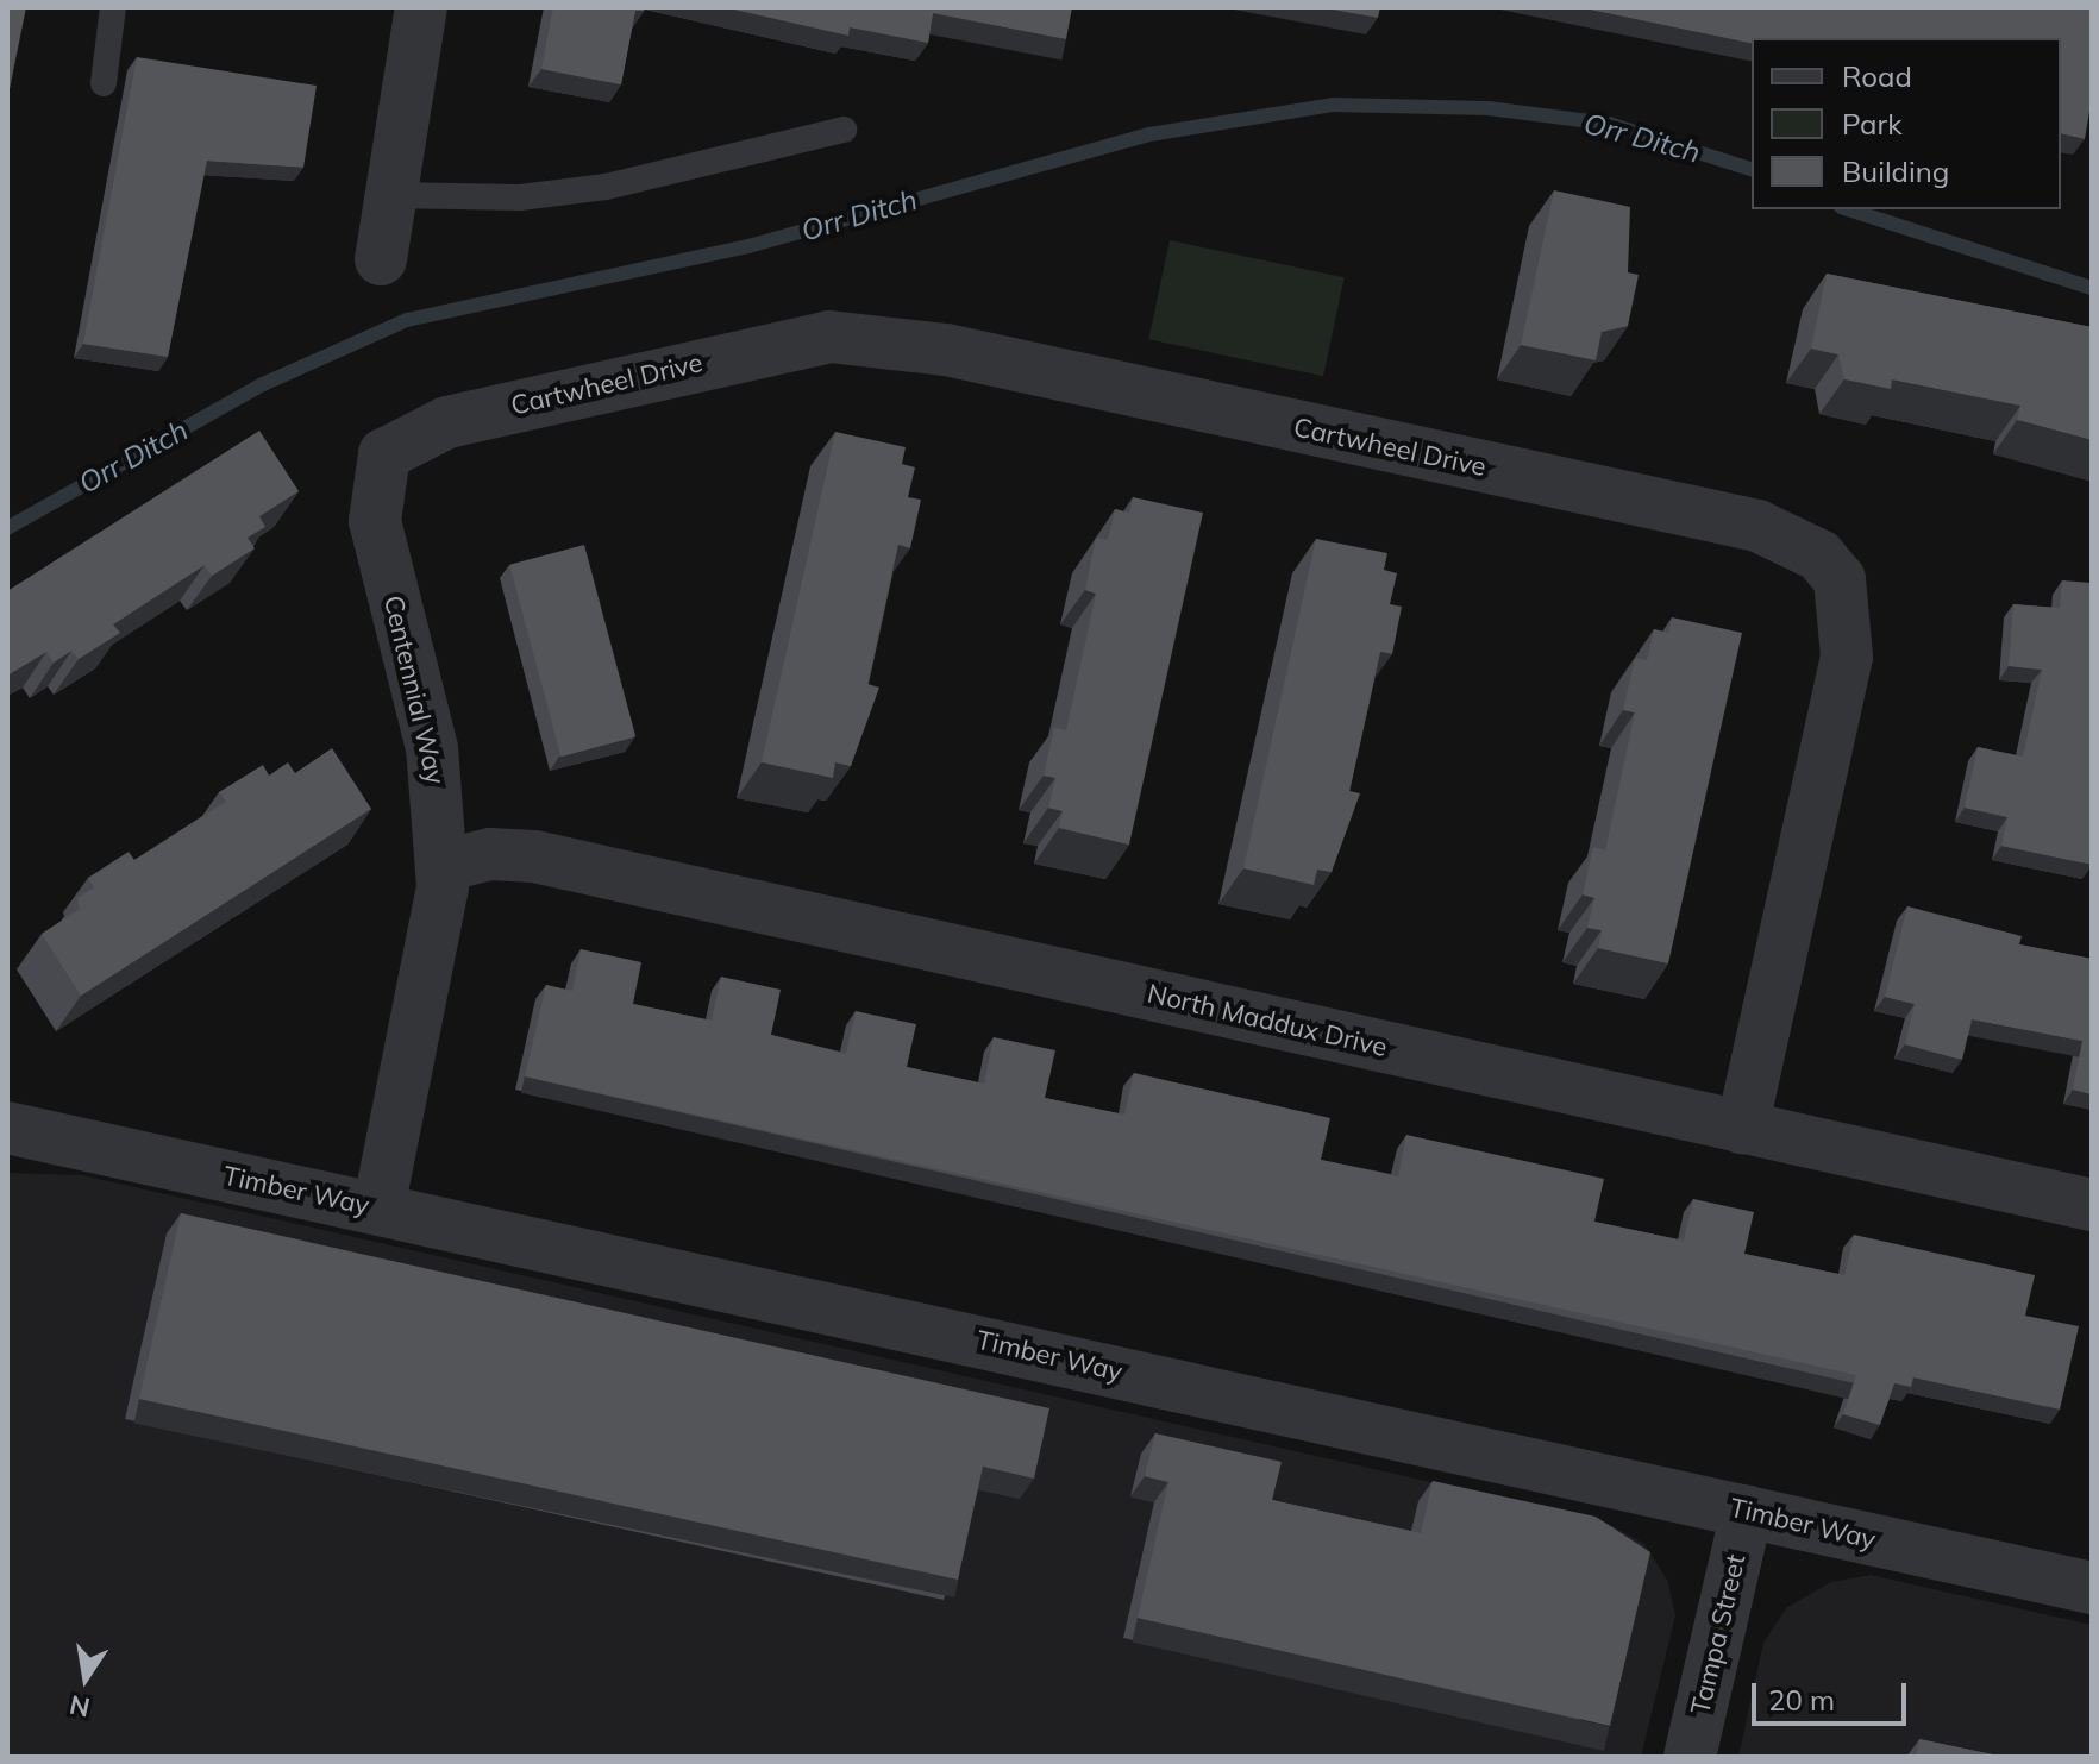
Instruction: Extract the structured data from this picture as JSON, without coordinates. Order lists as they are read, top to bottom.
{
  "streets": {
    "street": [
      "Cartwheel Drive",
      "Centennial Way",
      "North Maddux Drive",
      "Timber Way",
      "Tampa Street"
    ]
  },
  "crossings": [
    ["Cartwheel Drive", "Centennial Way"],
    ["Cartwheel Drive", "North Maddux Drive"],
    ["Centennial Way", "North Maddux Drive"],
    ["Centennial Way", "Timber Way"],
    ["Timber Way", "Tampa Street"]
  ],
  "water": ["Orr Ditch"],
  "legend": ["Road", "Park", "Building"],
  "scale_bar": "20 m",
  "north": "bottom"
}
